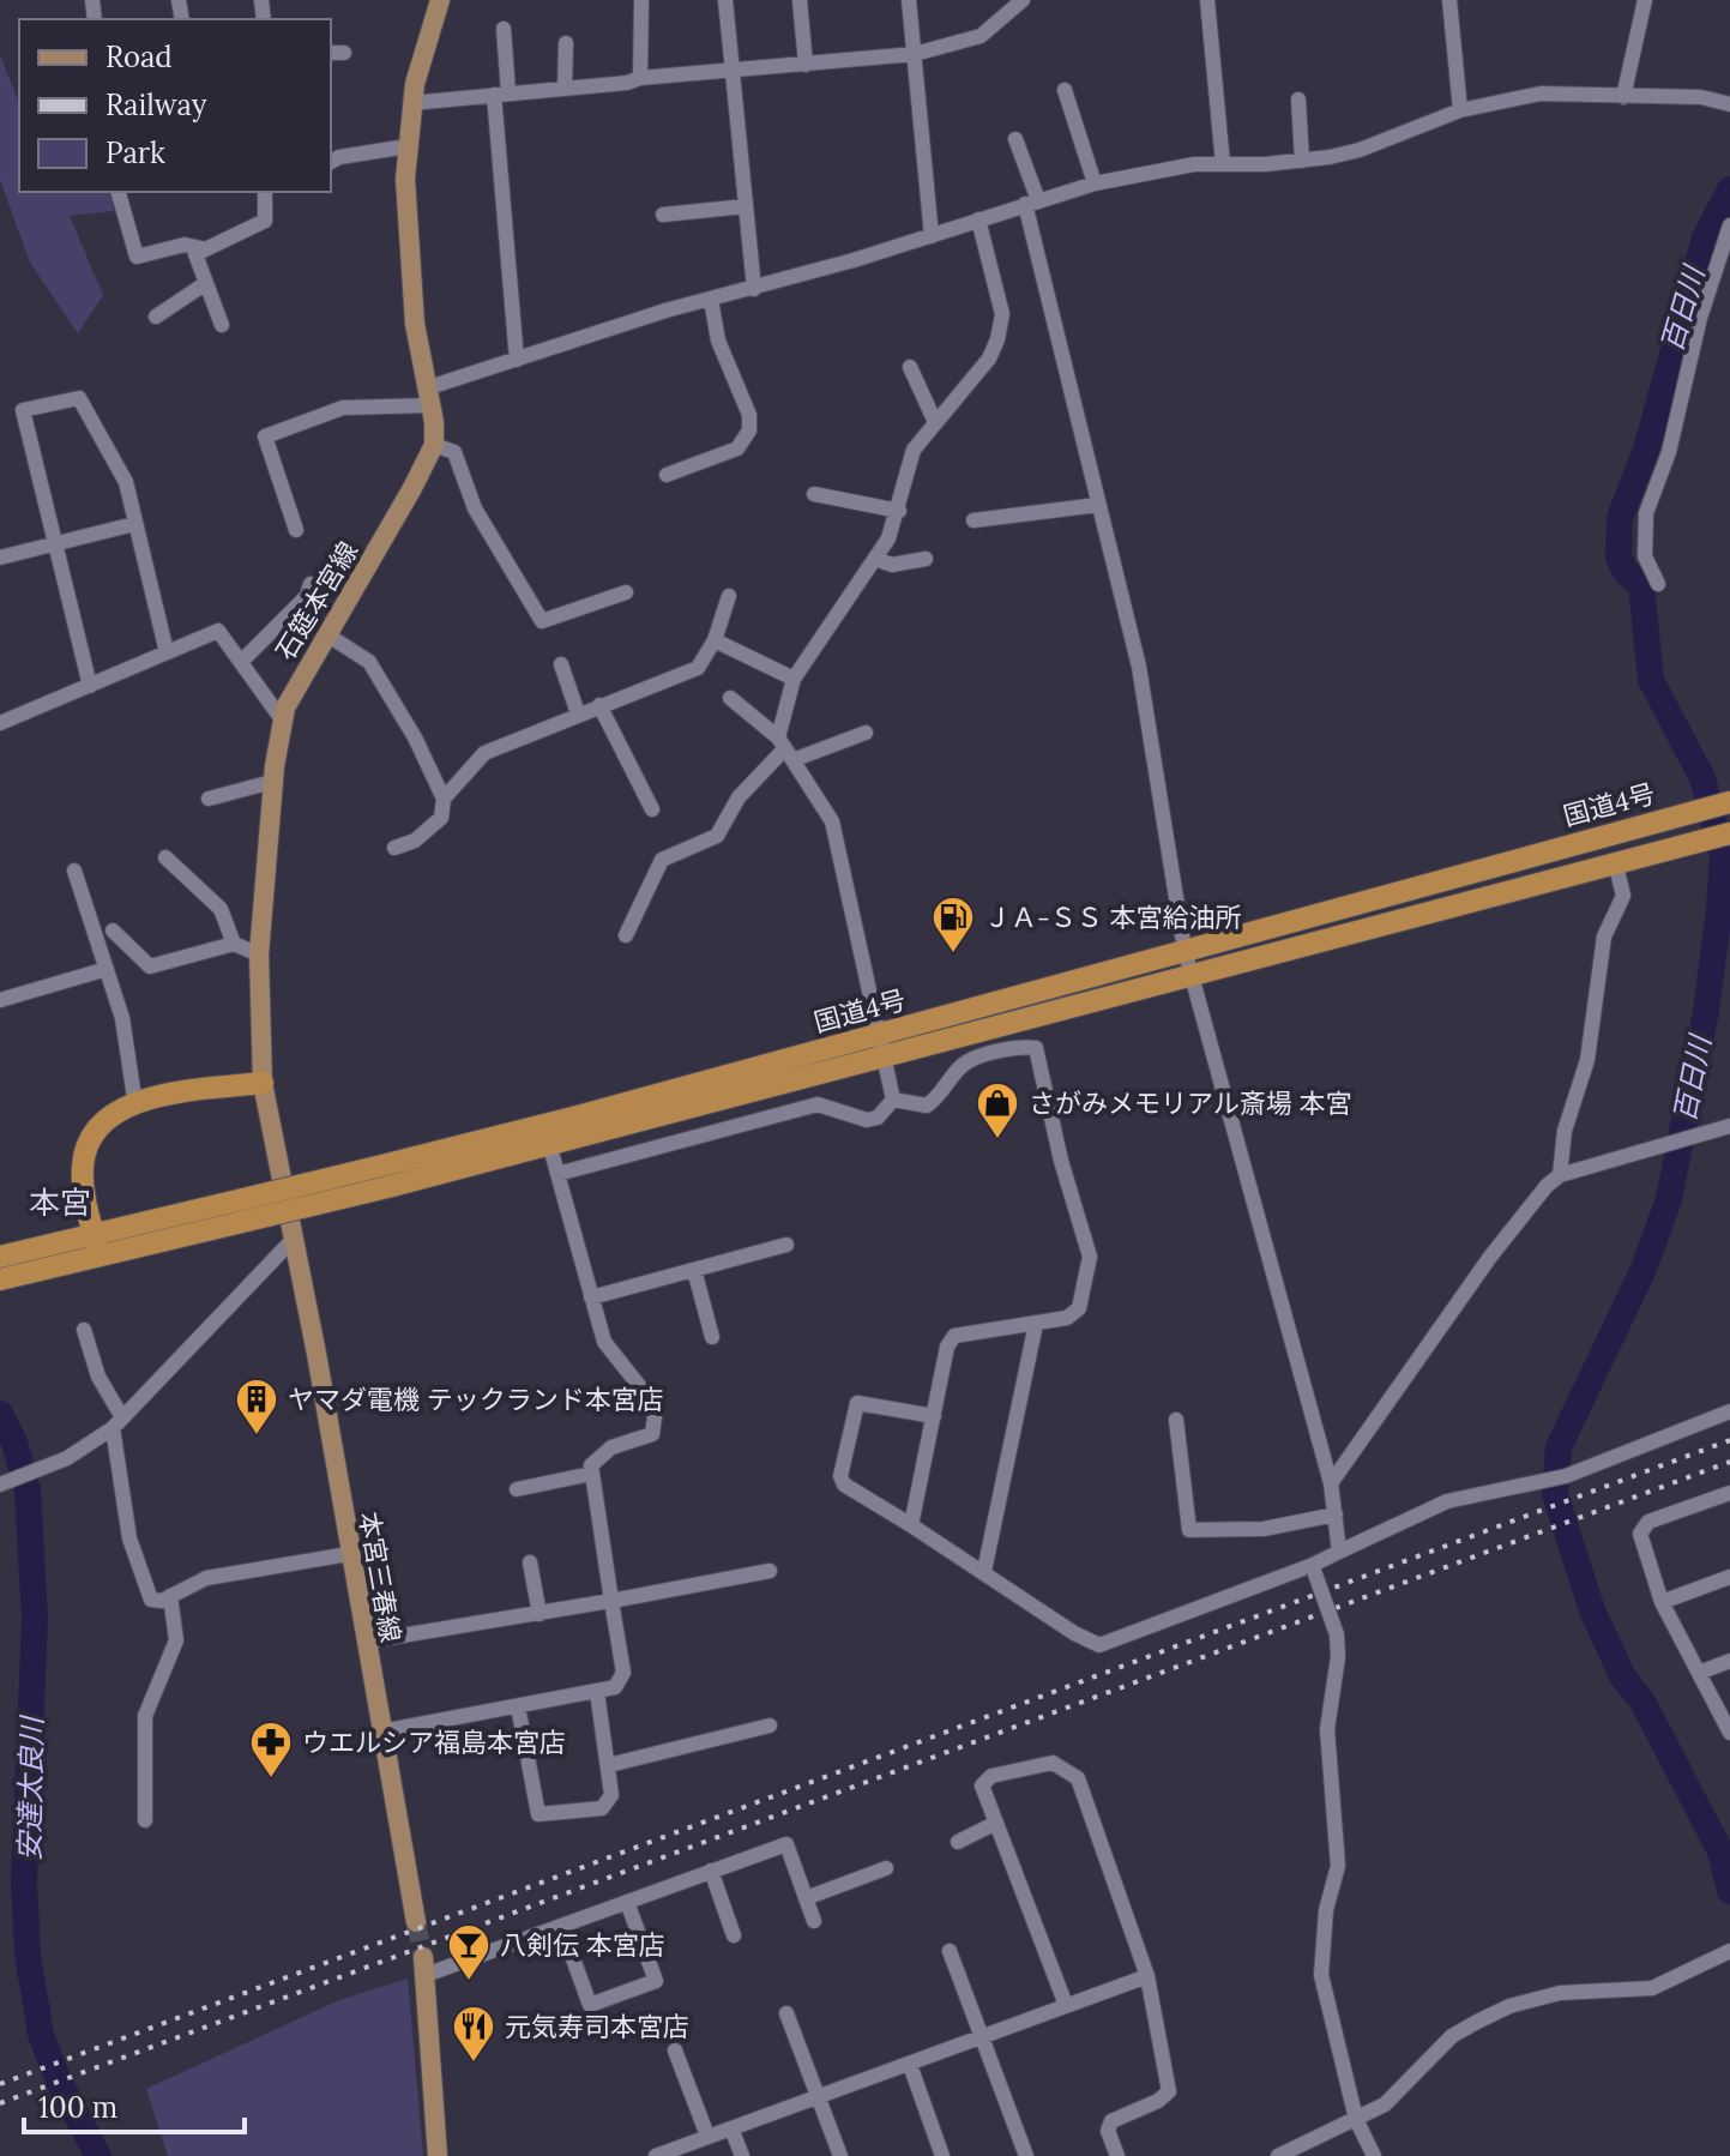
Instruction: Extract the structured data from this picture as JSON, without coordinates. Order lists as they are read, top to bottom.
{
  "streets": {
    "highway": ["国道4号"],
    "main road": ["石筵本宮線", "本宮三春線"]
  },
  "crossings": [
    ["石筵本宮線", "本宮三春線"]
  ],
  "districts": ["本宮"],
  "water": ["百日川", "安達太良川"],
  "places": {
    "fuel station": ["ＪＡ-ＳＳ 本宮給油所"],
    "shop": ["さがみメモリアル斎場 本宮"],
    "building": ["ヤマダ電機 テックランド本宮店"],
    "pharmacy": ["ウエルシア福島本宮店"],
    "bar": ["八剣伝 本宮店"],
    "restaurant": ["元気寿司本宮店"]
  },
  "legend": ["Road", "Railway", "Park"],
  "scale_bar": "100 m"
}
